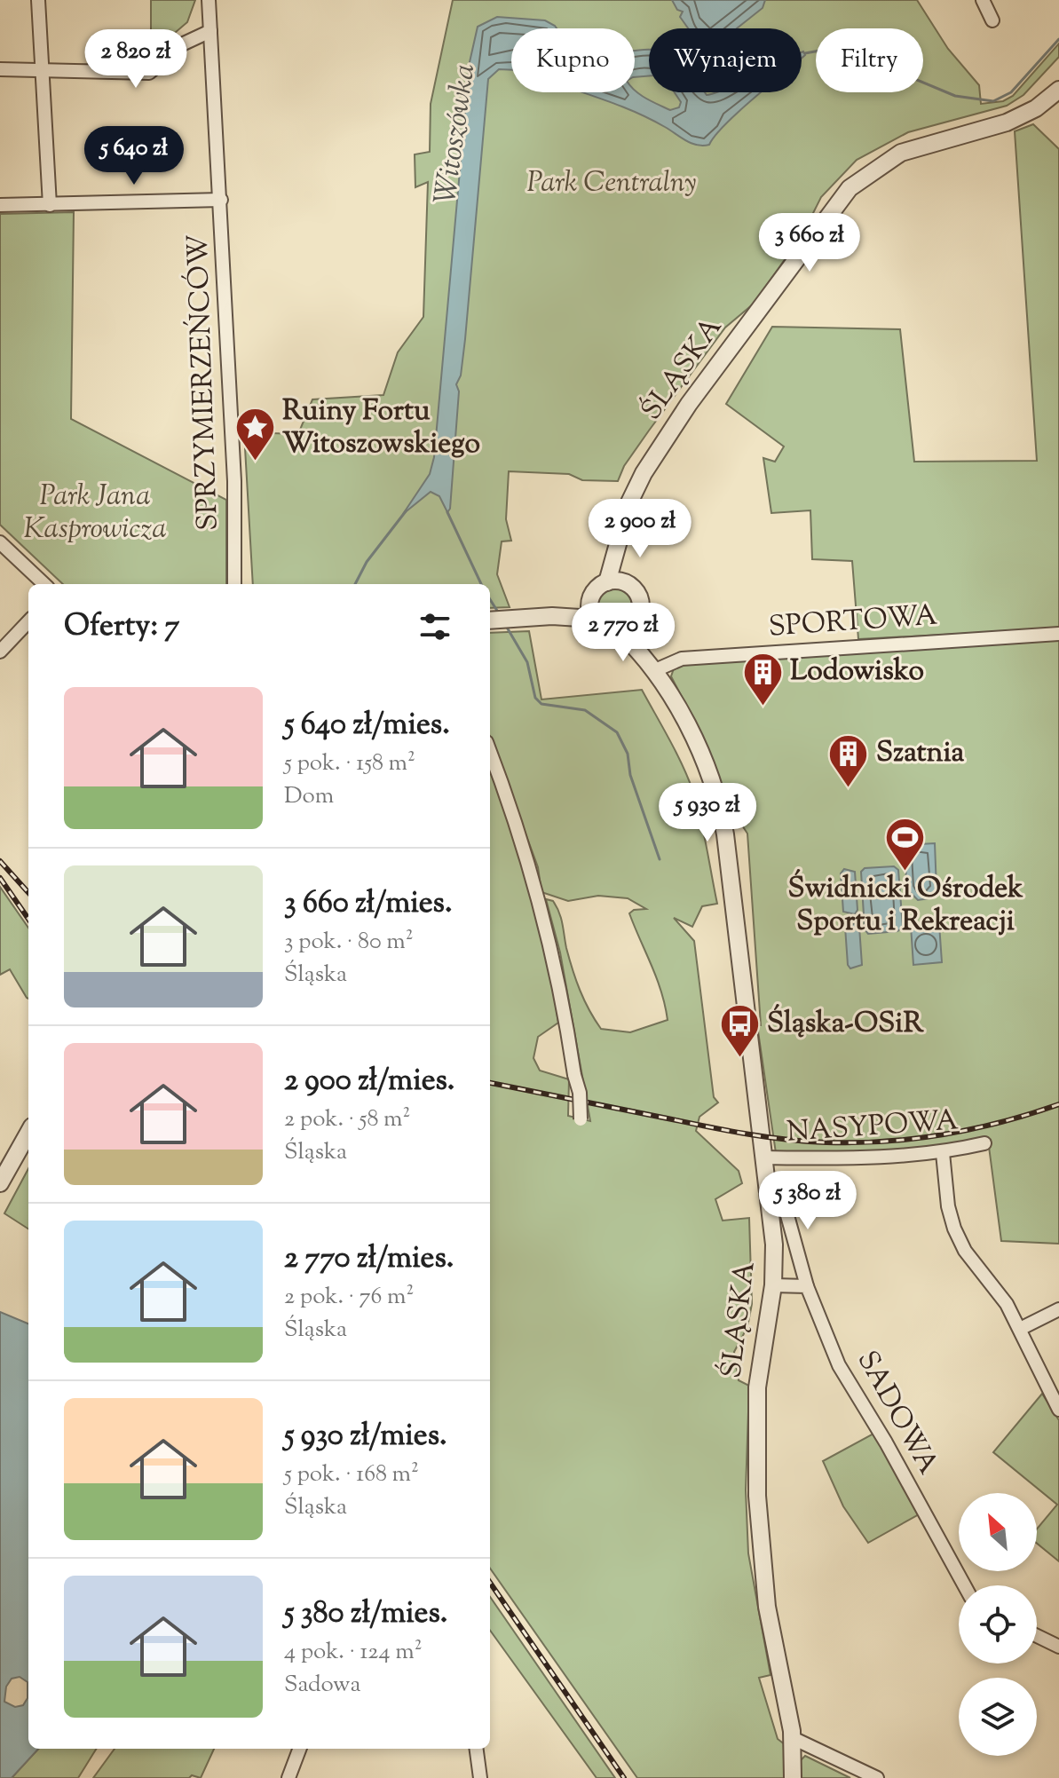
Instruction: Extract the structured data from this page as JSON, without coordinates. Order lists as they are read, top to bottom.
{
  "streets": {
    "street": [
      "ŚLĄSKA",
      "SPRZYMIERZEŃCÓW",
      "SPORTOWA",
      "NASYPOWA",
      "SADOWA"
    ]
  },
  "crossings": [
    ["ŚLĄSKA", "SPORTOWA"],
    ["ŚLĄSKA", "NASYPOWA"]
  ],
  "water": ["Witoszówka"],
  "parks": ["Park Centralny", "Park Jana Kasprowicza"],
  "places": {
    "place": ["Ruiny Fortu Witoszowskiego"],
    "building": ["Lodowisko", "Szatnia"],
    "sports": ["Świdnicki Ośrodek Sportu i Rekreacji"],
    "bus stop": ["Śląska-OSiR"]
  },
  "north": "top left",
  "page": {
    "chip": ["Kupno", "Wynajem", "Filtry"],
    "price": [
      "2 820 zł",
      "5 640 zł",
      "3 660 zł",
      "2 900 zł",
      "2 770 zł",
      "5 930 zł",
      "5 380 zł"
    ],
    "heading": "Oferty: 7",
    "list": [
      {
        "name": "5 640 zł/mies.",
        "note": "5 pok. · 158 m² · Dom"
      },
      {
        "name": "3 660 zł/mies.",
        "note": "3 pok. · 80 m² · Śląska"
      },
      {
        "name": "2 900 zł/mies.",
        "note": "2 pok. · 58 m² · Śląska"
      },
      {
        "name": "2 770 zł/mies.",
        "note": "2 pok. · 76 m² · Śląska"
      },
      {
        "name": "5 930 zł/mies.",
        "note": "5 pok. · 168 m² · Śląska"
      },
      {
        "name": "5 380 zł/mies.",
        "note": "4 pok. · 124 m² · Sadowa"
      }
    ]
  }
}
